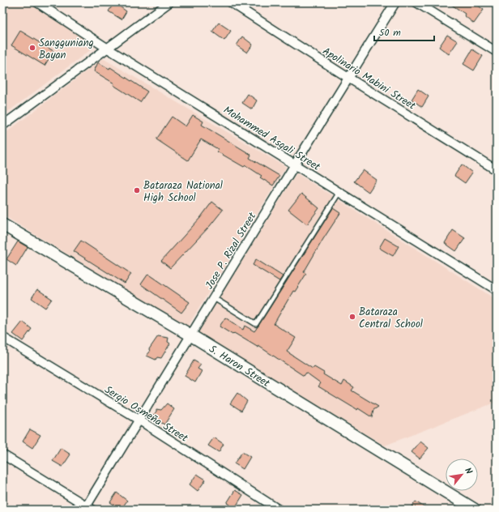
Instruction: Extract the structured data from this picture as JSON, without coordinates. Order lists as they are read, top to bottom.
{
  "streets": {
    "street": [
      "Apolinario Mabini Street",
      "Mohammed Asgali Street",
      "Jose P. Rizal Street",
      "S. Haron Street",
      "Sergio Osmeña Street"
    ]
  },
  "crossings": [
    ["Apolinario Mabini Street", "Jose P. Rizal Street"],
    ["Mohammed Asgali Street", "Jose P. Rizal Street"],
    ["Jose P. Rizal Street", "S. Haron Street"],
    ["Jose P. Rizal Street", "Sergio Osmeña Street"]
  ],
  "places": ["Sangguniang Bayan", "Bataraza National High School", "Bataraza Central School"],
  "scale_bar": "50 m",
  "north": "top right"
}
